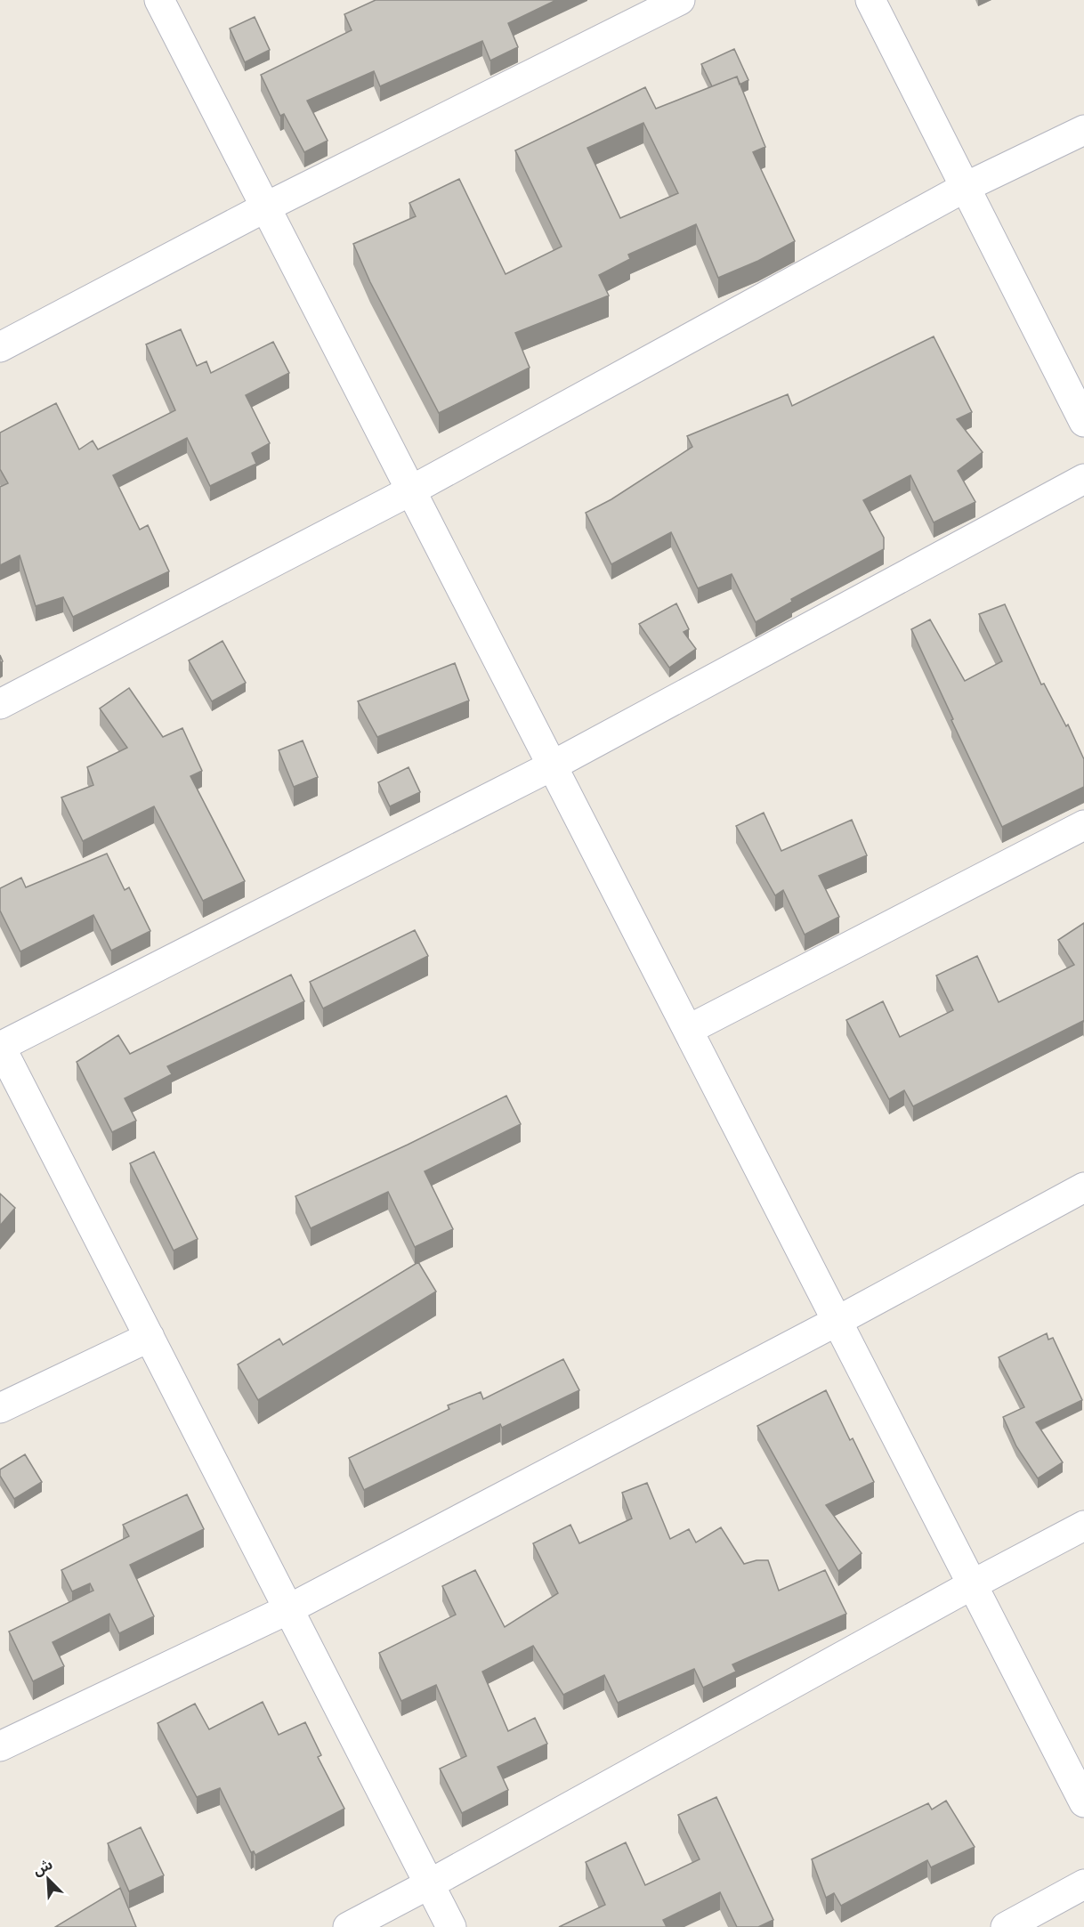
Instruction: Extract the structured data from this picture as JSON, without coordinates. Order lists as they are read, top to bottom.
{
  "north": "top left"
}
